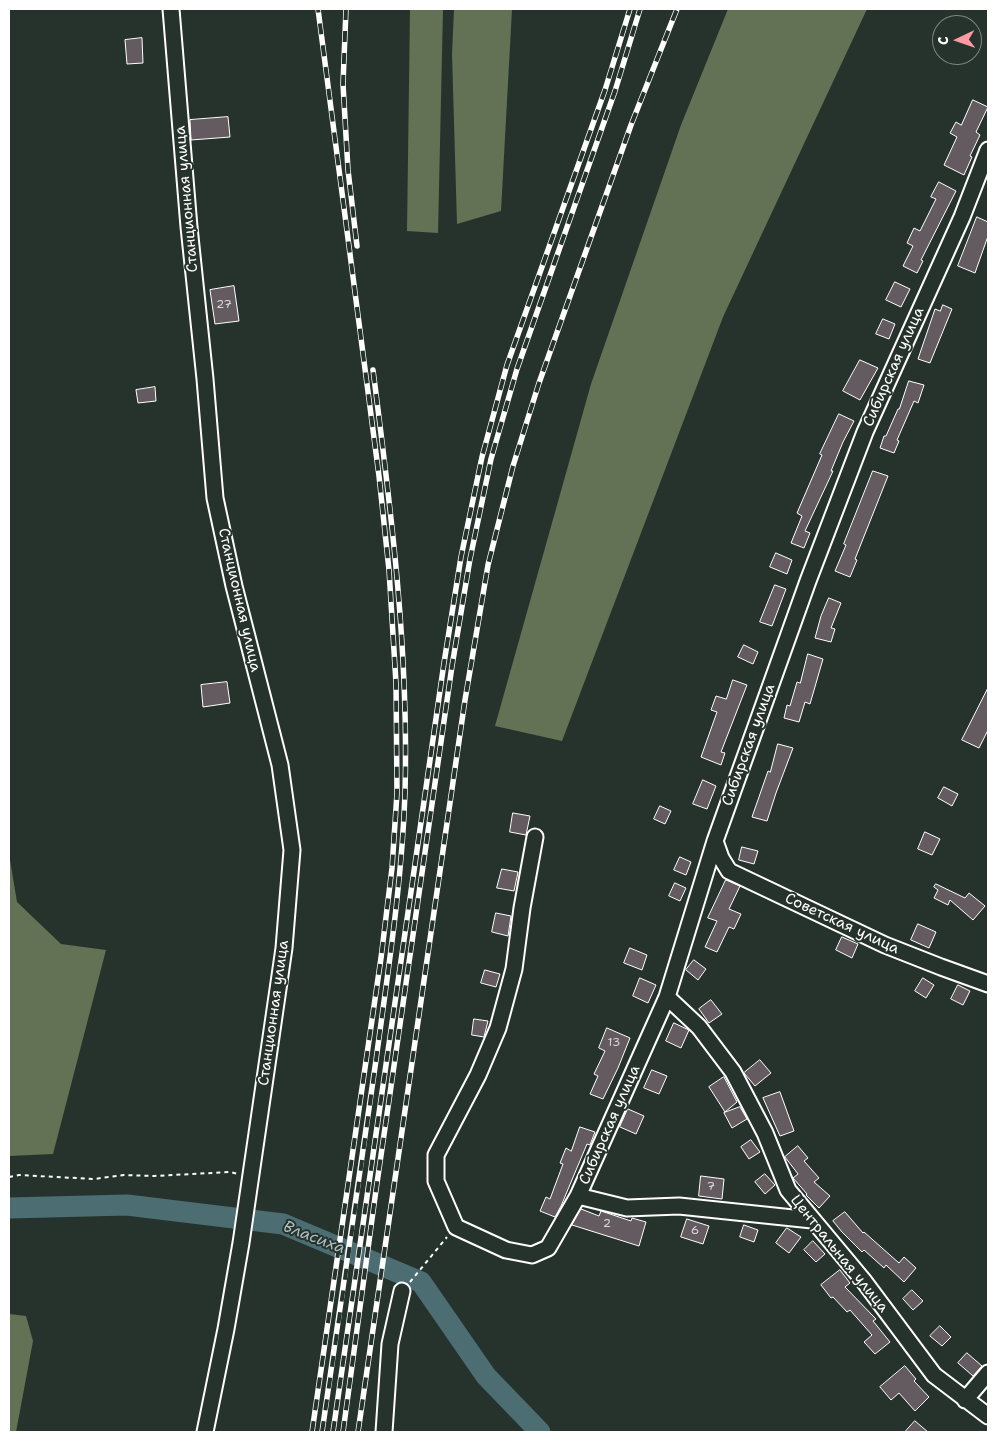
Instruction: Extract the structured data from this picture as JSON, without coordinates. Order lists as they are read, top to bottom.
{
  "streets": {
    "street": [
      "Станционная улица",
      "Сибирская улица",
      "Советская улица",
      "Центральная улица"
    ]
  },
  "crossings": [
    ["Сибирская улица", "Советская улица"],
    ["Сибирская улица", "Центральная улица"]
  ],
  "water": ["Власиха"],
  "house_numbers": [
    "27",
    "13",
    "7",
    "2",
    "6"
  ],
  "north": "left"
}
